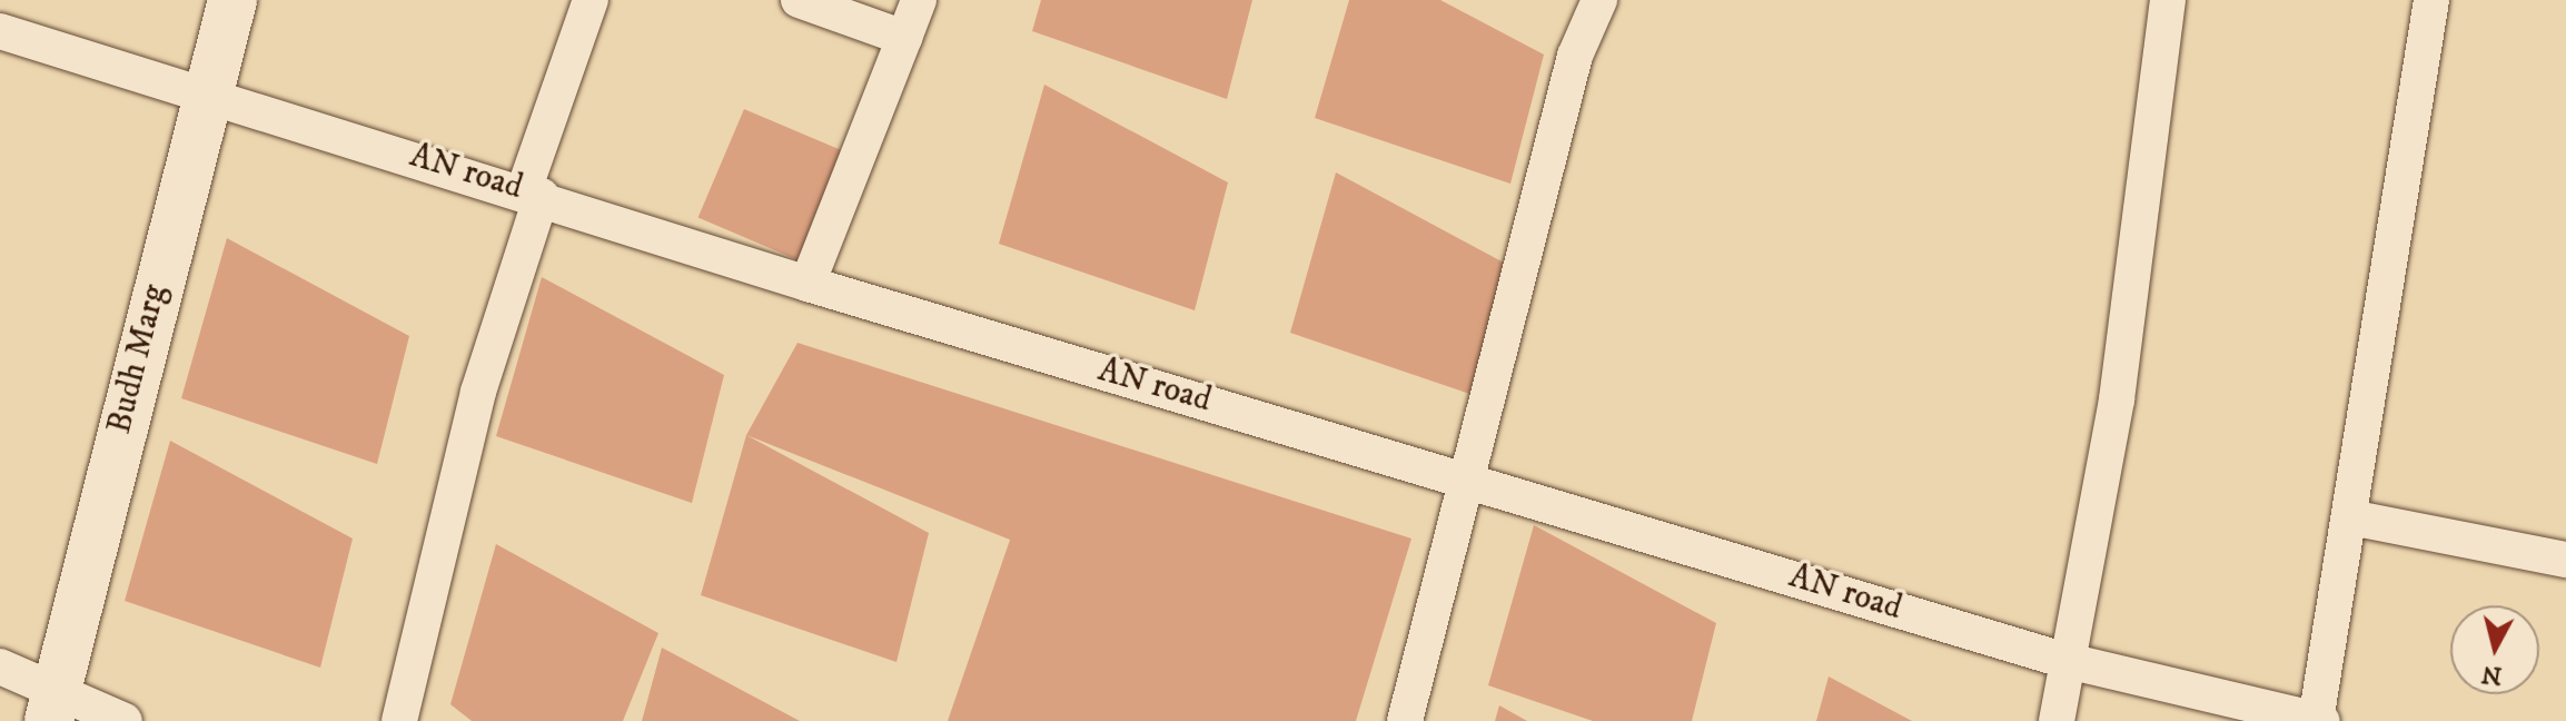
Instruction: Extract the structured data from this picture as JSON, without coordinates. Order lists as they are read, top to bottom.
{
  "streets": {
    "street": ["AN road", "Budh Marg"]
  },
  "crossings": [
    ["AN road", "Budh Marg"]
  ],
  "north": "bottom"
}
